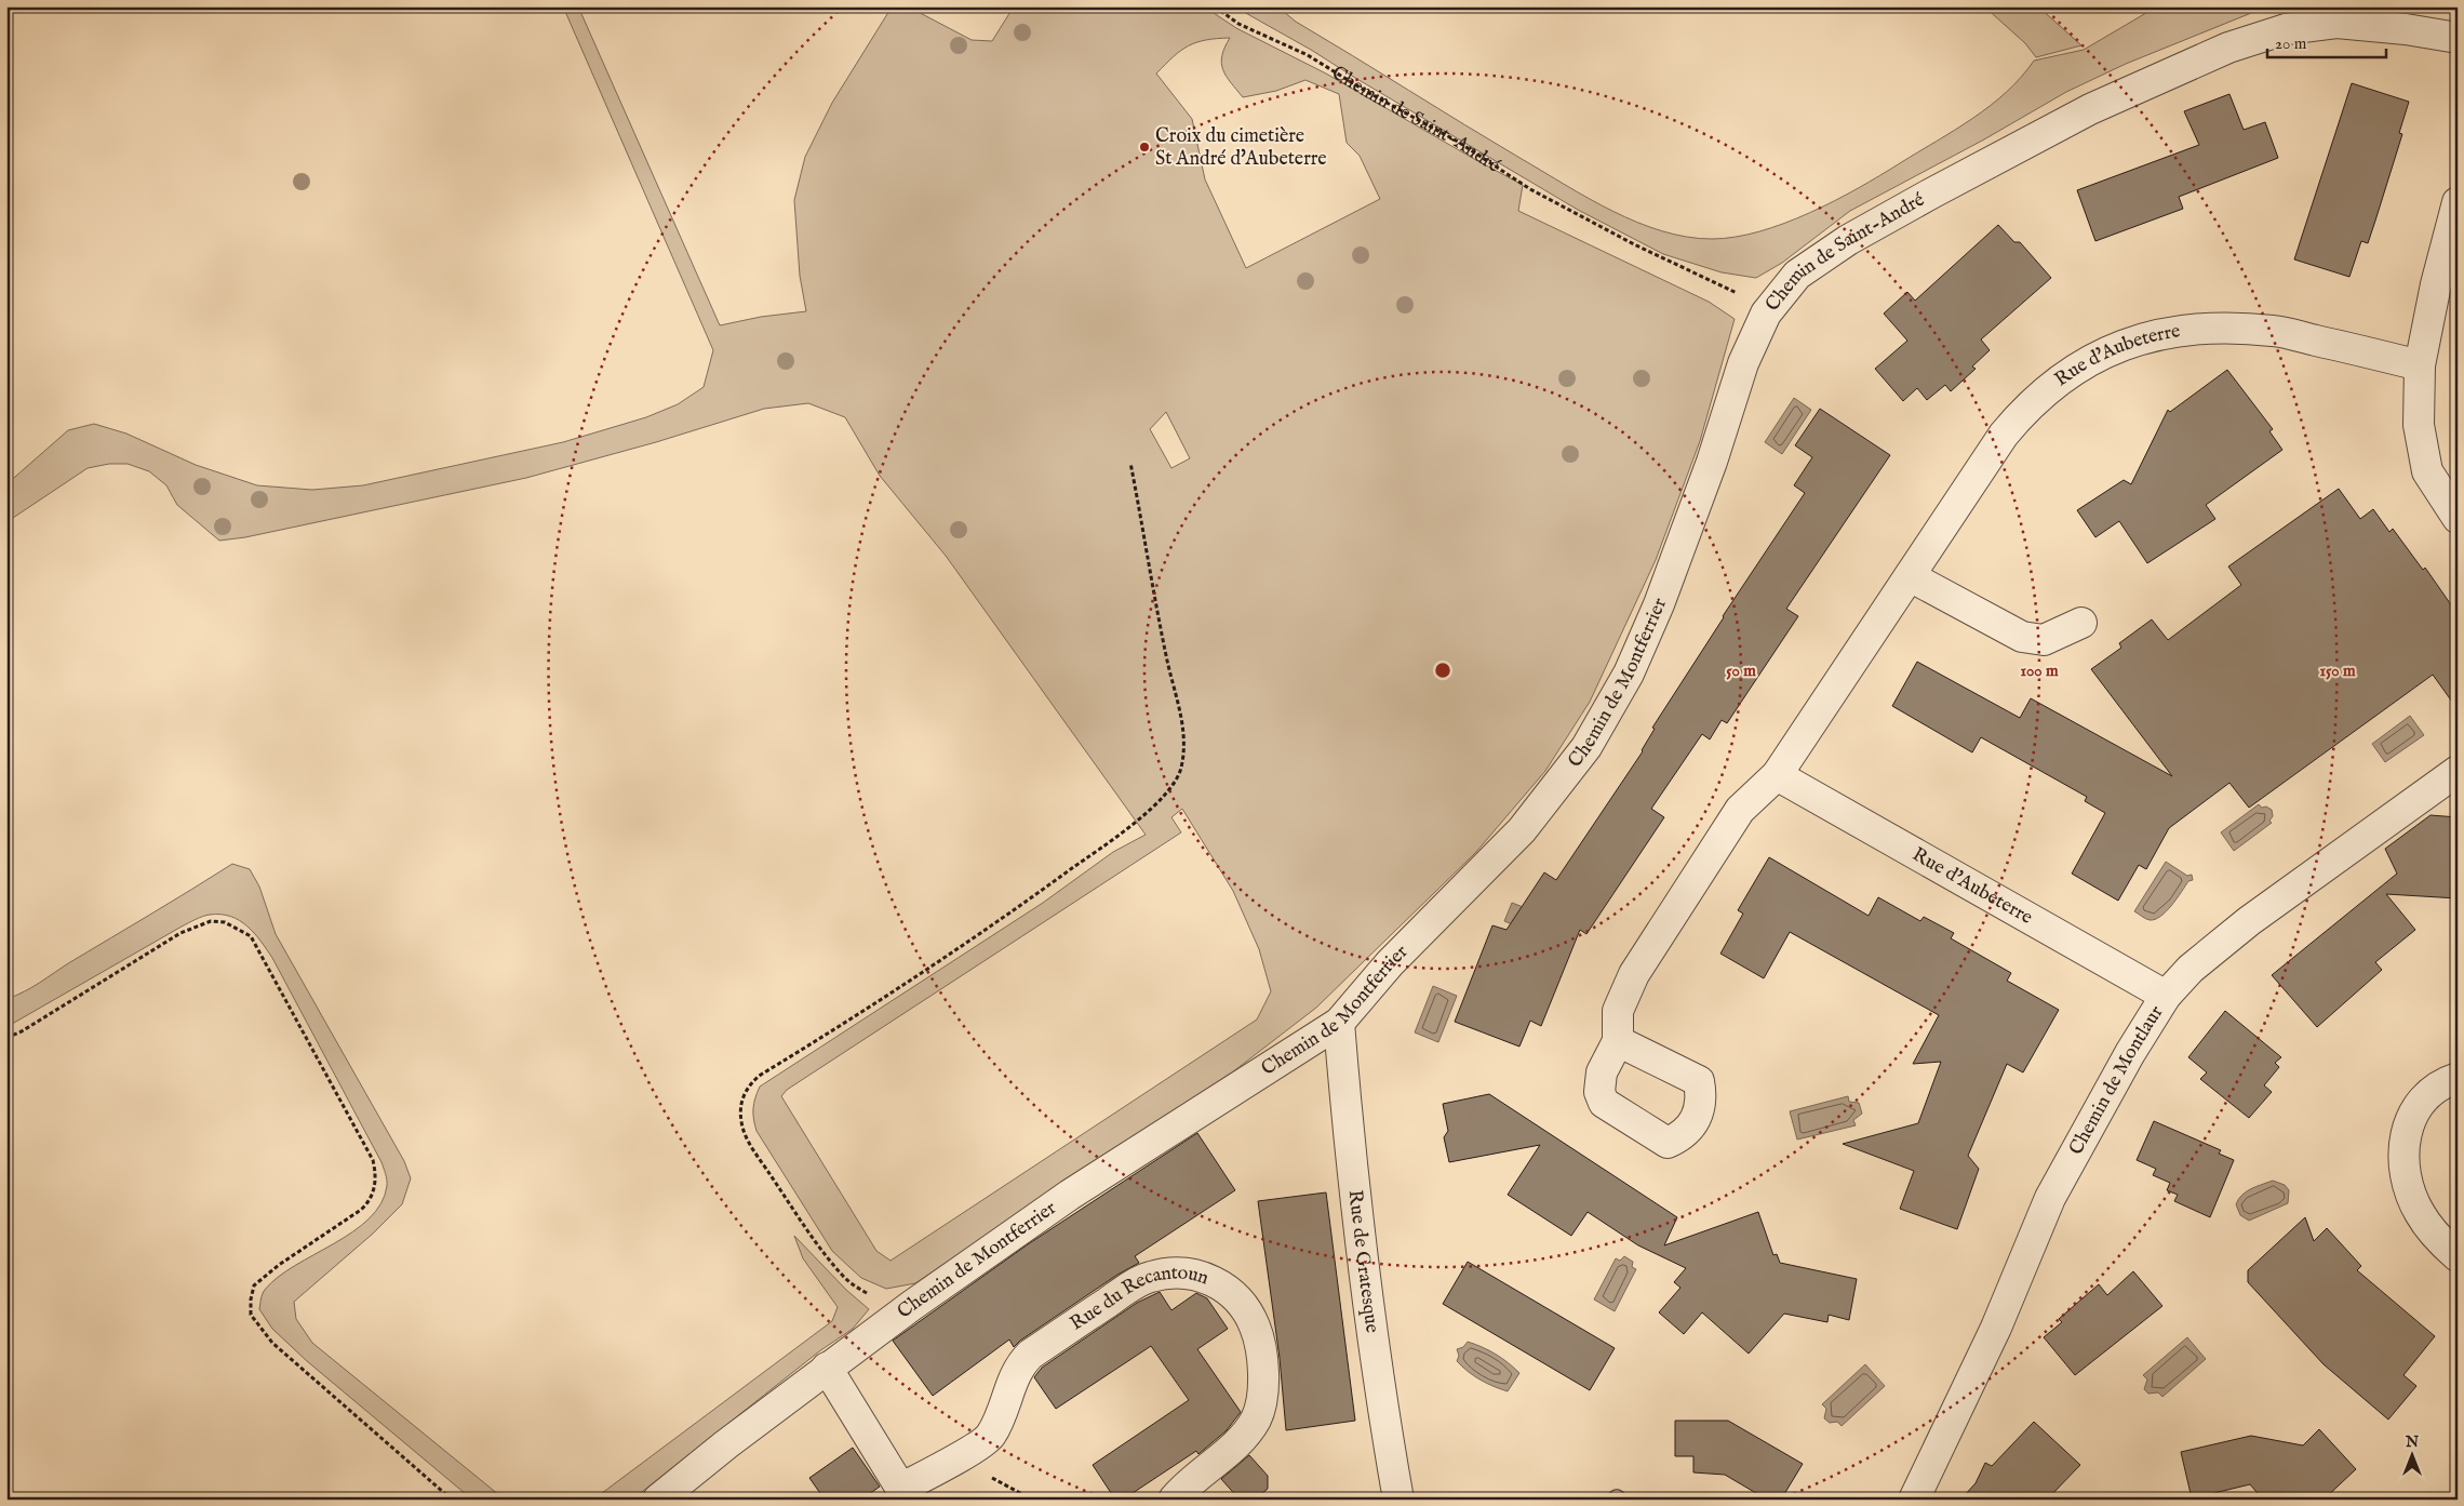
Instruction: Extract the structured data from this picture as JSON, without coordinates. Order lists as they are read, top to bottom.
{
  "streets": {
    "street": [
      "Chemin de Saint-André",
      "Rue d'Aubeterre",
      "Chemin de Montferrier",
      "Chemin de Montlaur",
      "Rue de Gratesque",
      "Rue du Recantoun"
    ]
  },
  "crossings": [
    ["Chemin de Saint-André", "Chemin de Montferrier"],
    ["Rue d'Aubeterre", "Chemin de Montlaur"],
    ["Chemin de Montferrier", "Rue de Gratesque"],
    ["Chemin de Montferrier", "Rue du Recantoun"]
  ],
  "places": ["Croix du cimetière St André d'Aubeterre"],
  "scale_bar": "20 m",
  "north": "top",
  "rings": ["50 m", "100 m", "150 m"]
}
